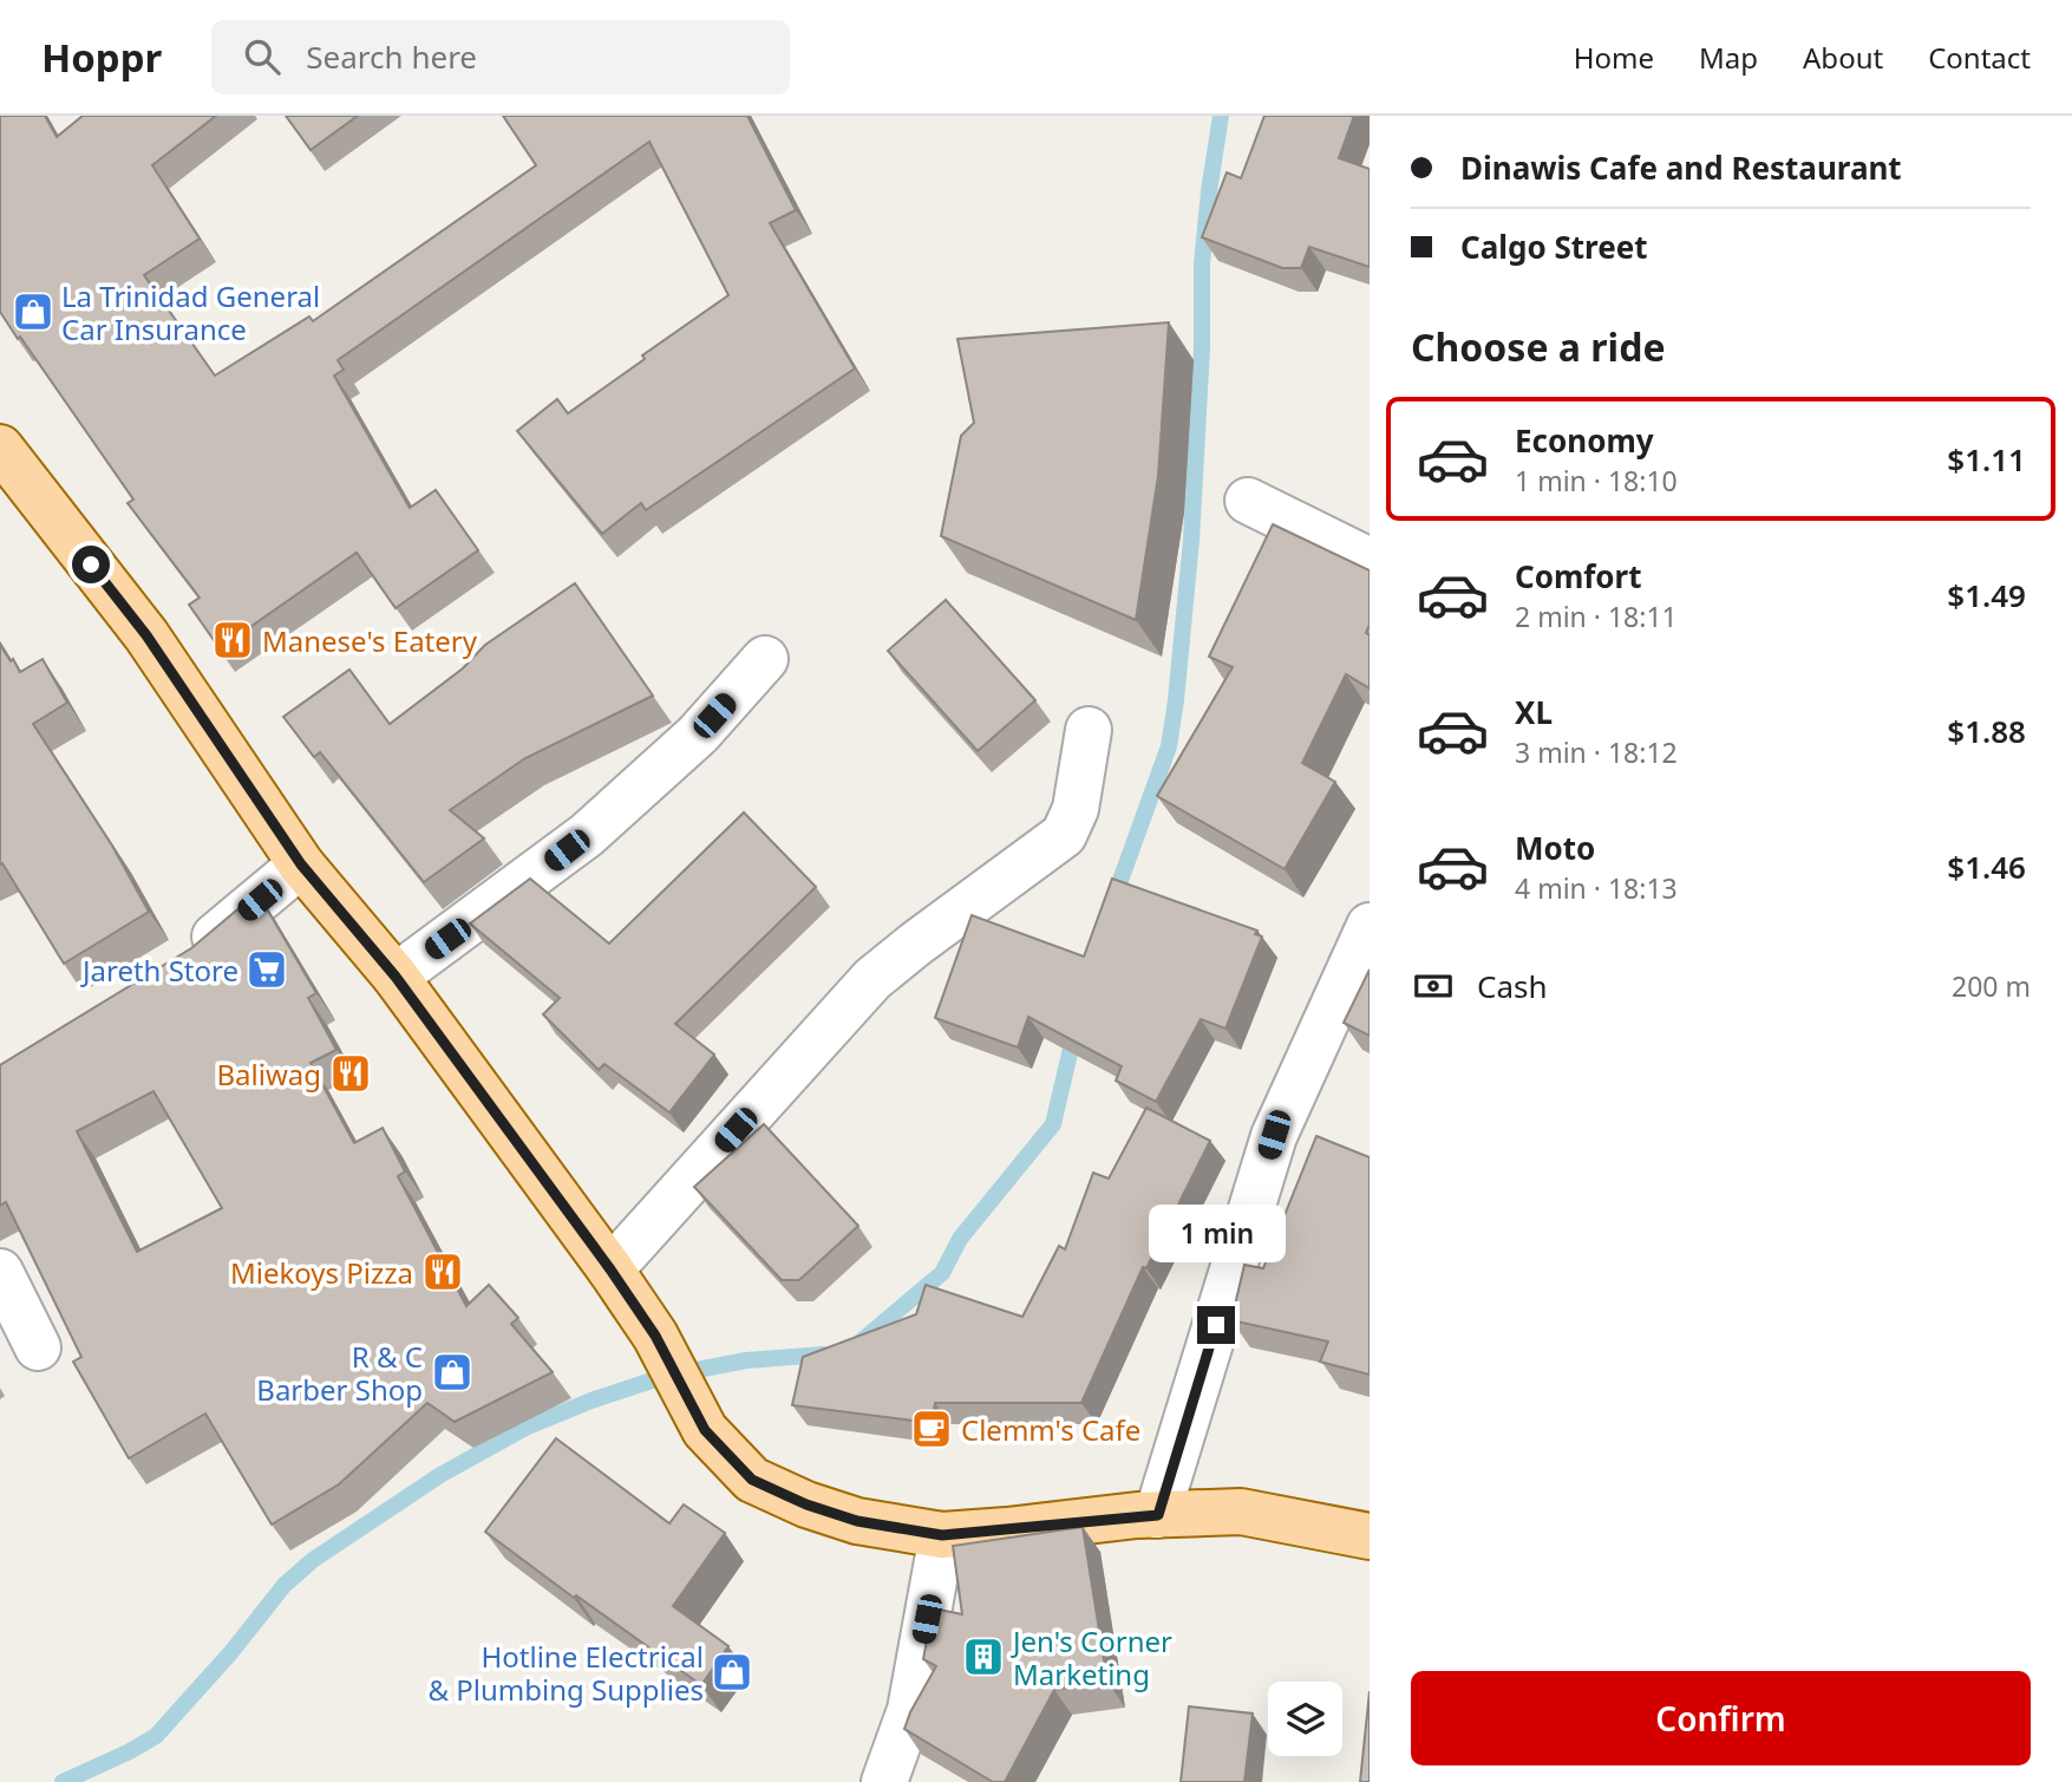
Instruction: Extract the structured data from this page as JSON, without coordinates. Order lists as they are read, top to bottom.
{
  "places": {
    "shop": ["La Trinidad General Car Insurance", "R & C Barber Shop", "Hotline Electrical & Plumbing Supplies"],
    "restaurant": ["Manese's Eatery", "Baliwag", "Miekoys Pizza"],
    "supermarket": ["Jareth Store"],
    "cafe": ["Clemm's Cafe"],
    "building": ["Jen's Corner Marketing"]
  },
  "page": {
    "header": "Hoppr",
    "search": "Search here",
    "nav": [
      "Home",
      "Map",
      "About",
      "Contact"
    ],
    "banner": ["Dinawis Cafe and Restaurant", "Calgo Street"],
    "heading": "Choose a ride",
    "list": [
      {
        "name": "Economy",
        "note": "1 min · 18:10",
        "value": "$1.11"
      },
      {
        "name": "Comfort",
        "note": "2 min · 18:11",
        "value": "$1.49"
      },
      {
        "name": "XL",
        "note": "3 min · 18:12",
        "value": "$1.88"
      },
      {
        "name": "Moto",
        "note": "4 min · 18:13",
        "value": "$1.46"
      }
    ],
    "pay": ["Cash", "200 m"],
    "bubble": "1 min",
    "buttons": "Confirm"
  }
}
